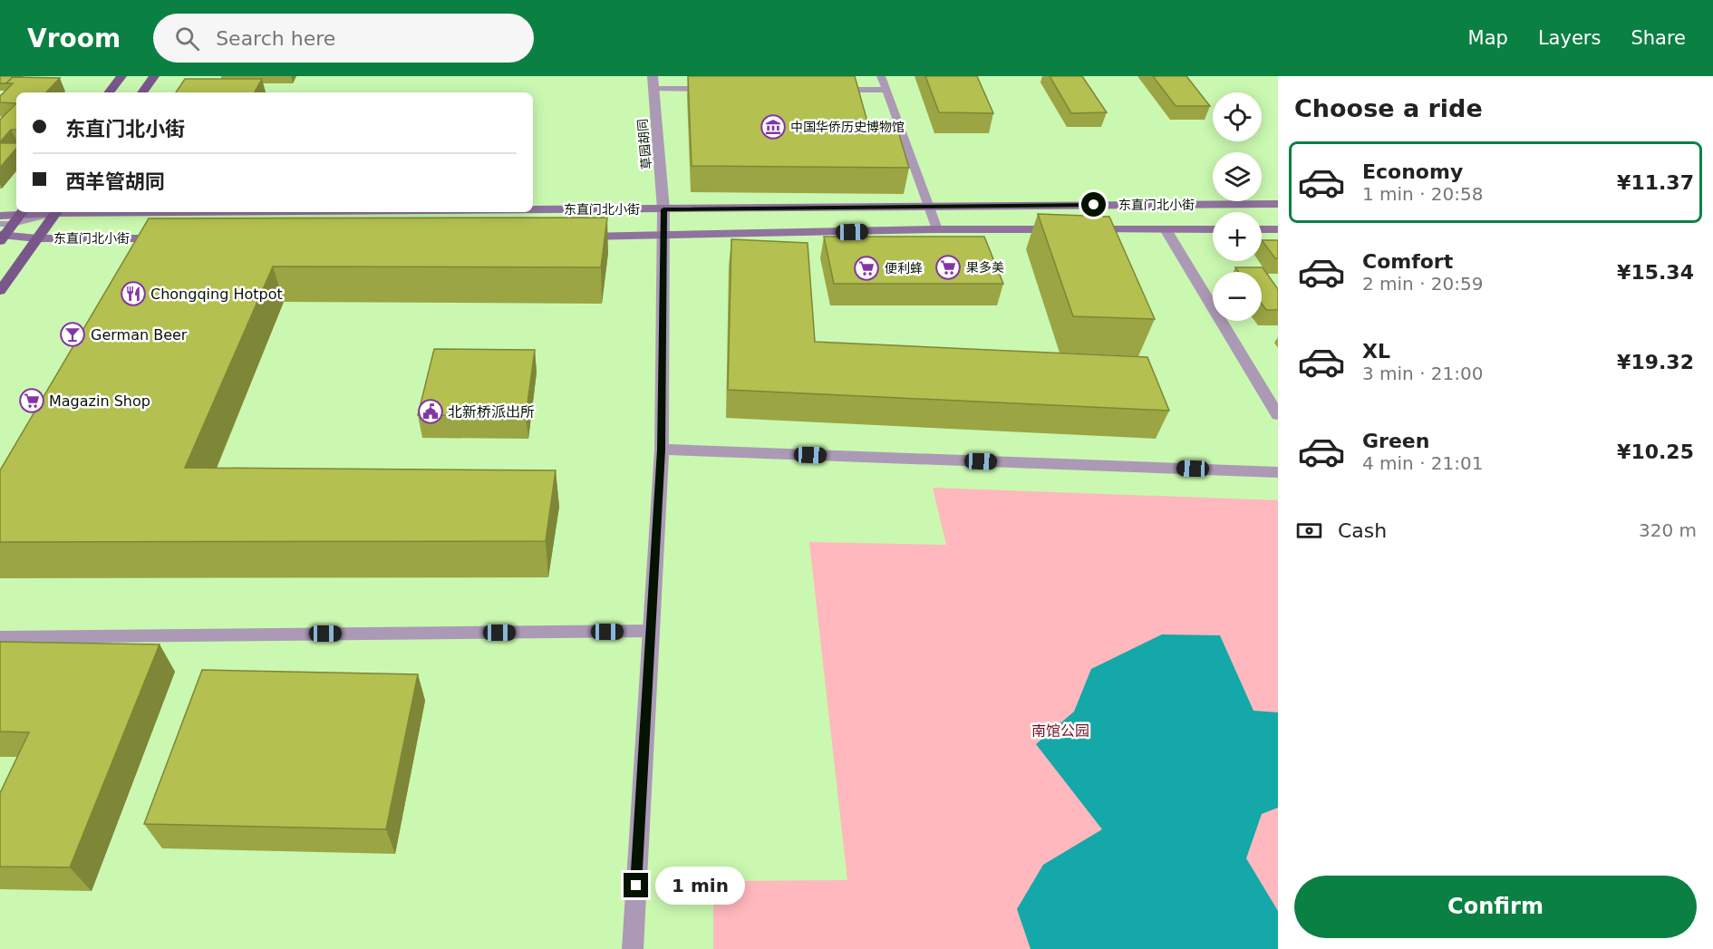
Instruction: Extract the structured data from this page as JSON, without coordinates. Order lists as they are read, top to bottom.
{
  "streets": {
    "main road": ["东直门北小街"],
    "street": ["草园胡同"]
  },
  "crossings": [
    ["草园胡同", "东直门北小街"]
  ],
  "parks": ["南馆公园"],
  "places": {
    "museum": ["中国华侨历史博物馆"],
    "supermarket": ["果多美", "便利蜂", "Magazin Shop"],
    "restaurant": ["Chongqing Hotpot"],
    "bar": ["German Beer"],
    "public building": ["北新桥派出所"]
  },
  "page": {
    "header": "Vroom",
    "search": "Search here",
    "nav": ["Map", "Layers", "Share"],
    "heading": "Choose a ride",
    "map_buttons": ["+", "−"],
    "banner": ["东直门北小街", "西羊管胡同"],
    "list": [
      {
        "name": "Economy",
        "note": "1 min · 20:58",
        "value": "¥11.37"
      },
      {
        "name": "Comfort",
        "note": "2 min · 20:59",
        "value": "¥15.34"
      },
      {
        "name": "XL",
        "note": "3 min · 21:00",
        "value": "¥19.32"
      },
      {
        "name": "Green",
        "note": "4 min · 21:01",
        "value": "¥10.25"
      }
    ],
    "pay": ["Cash", "320 m"],
    "buttons": "Confirm",
    "bubble": "1 min"
  }
}
